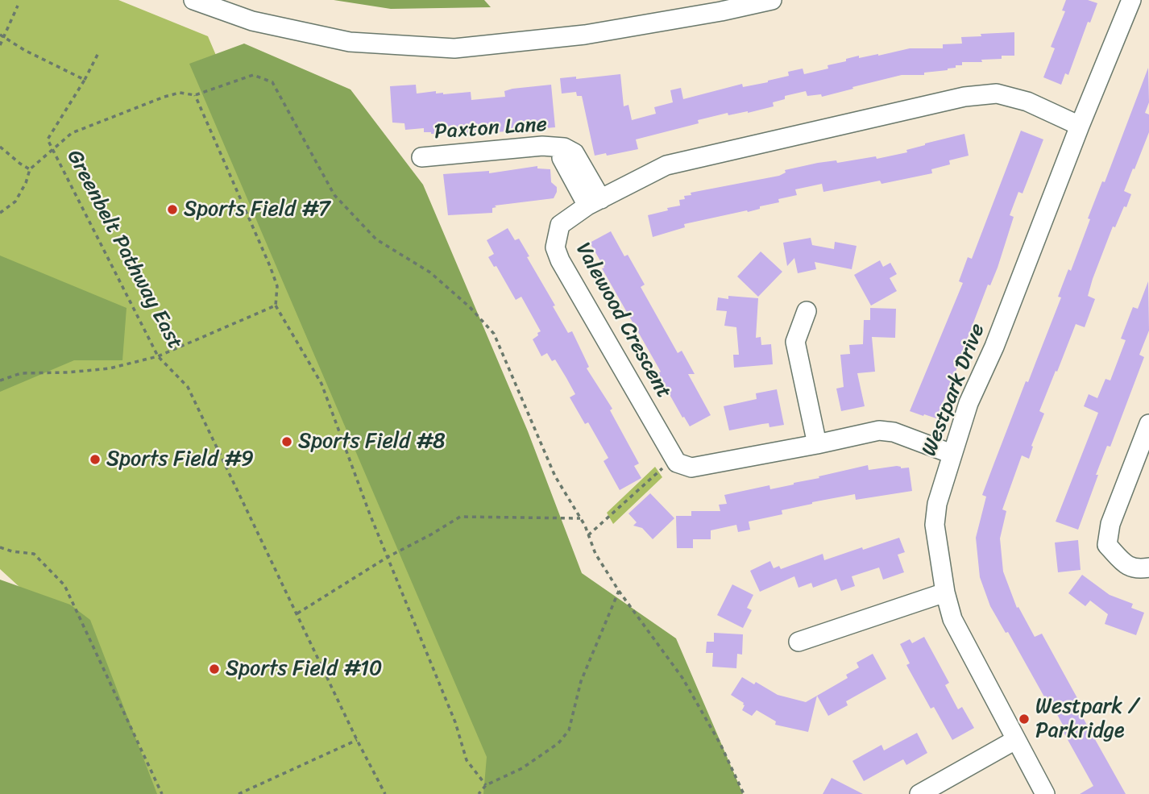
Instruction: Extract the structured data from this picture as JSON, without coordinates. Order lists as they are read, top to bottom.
{
  "streets": {
    "street": ["Paxton Lane", "Valewood Crescent", "Westpark Drive"],
    "path": ["Greenbelt Pathway East"]
  },
  "crossings": [
    ["Paxton Lane", "Valewood Crescent"],
    ["Valewood Crescent", "Westpark Drive"]
  ],
  "places": [
    "Sports Field #7",
    "Sports Field #8",
    "Sports Field #9",
    "Sports Field #10",
    "Westpark / Parkridge"
  ]
}
